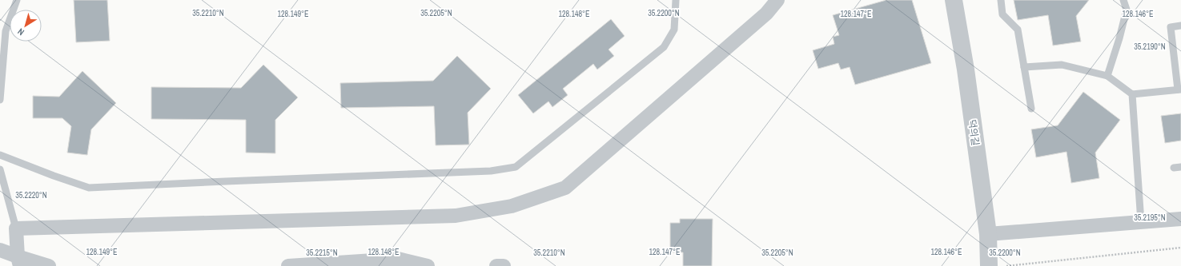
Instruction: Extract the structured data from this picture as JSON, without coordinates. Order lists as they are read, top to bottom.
{
  "streets": {
    "street": ["덕의길"]
  },
  "north": "bottom left",
  "coordinates": [
    "35.2210°N",
    "35.2205°N",
    "35.2200°N",
    "128.149°E",
    "128.148°E",
    "128.147°E",
    "128.146°E",
    "35.2190°N",
    "35.2220°N",
    "35.2195°N",
    "35.2215°N"
  ]
}
